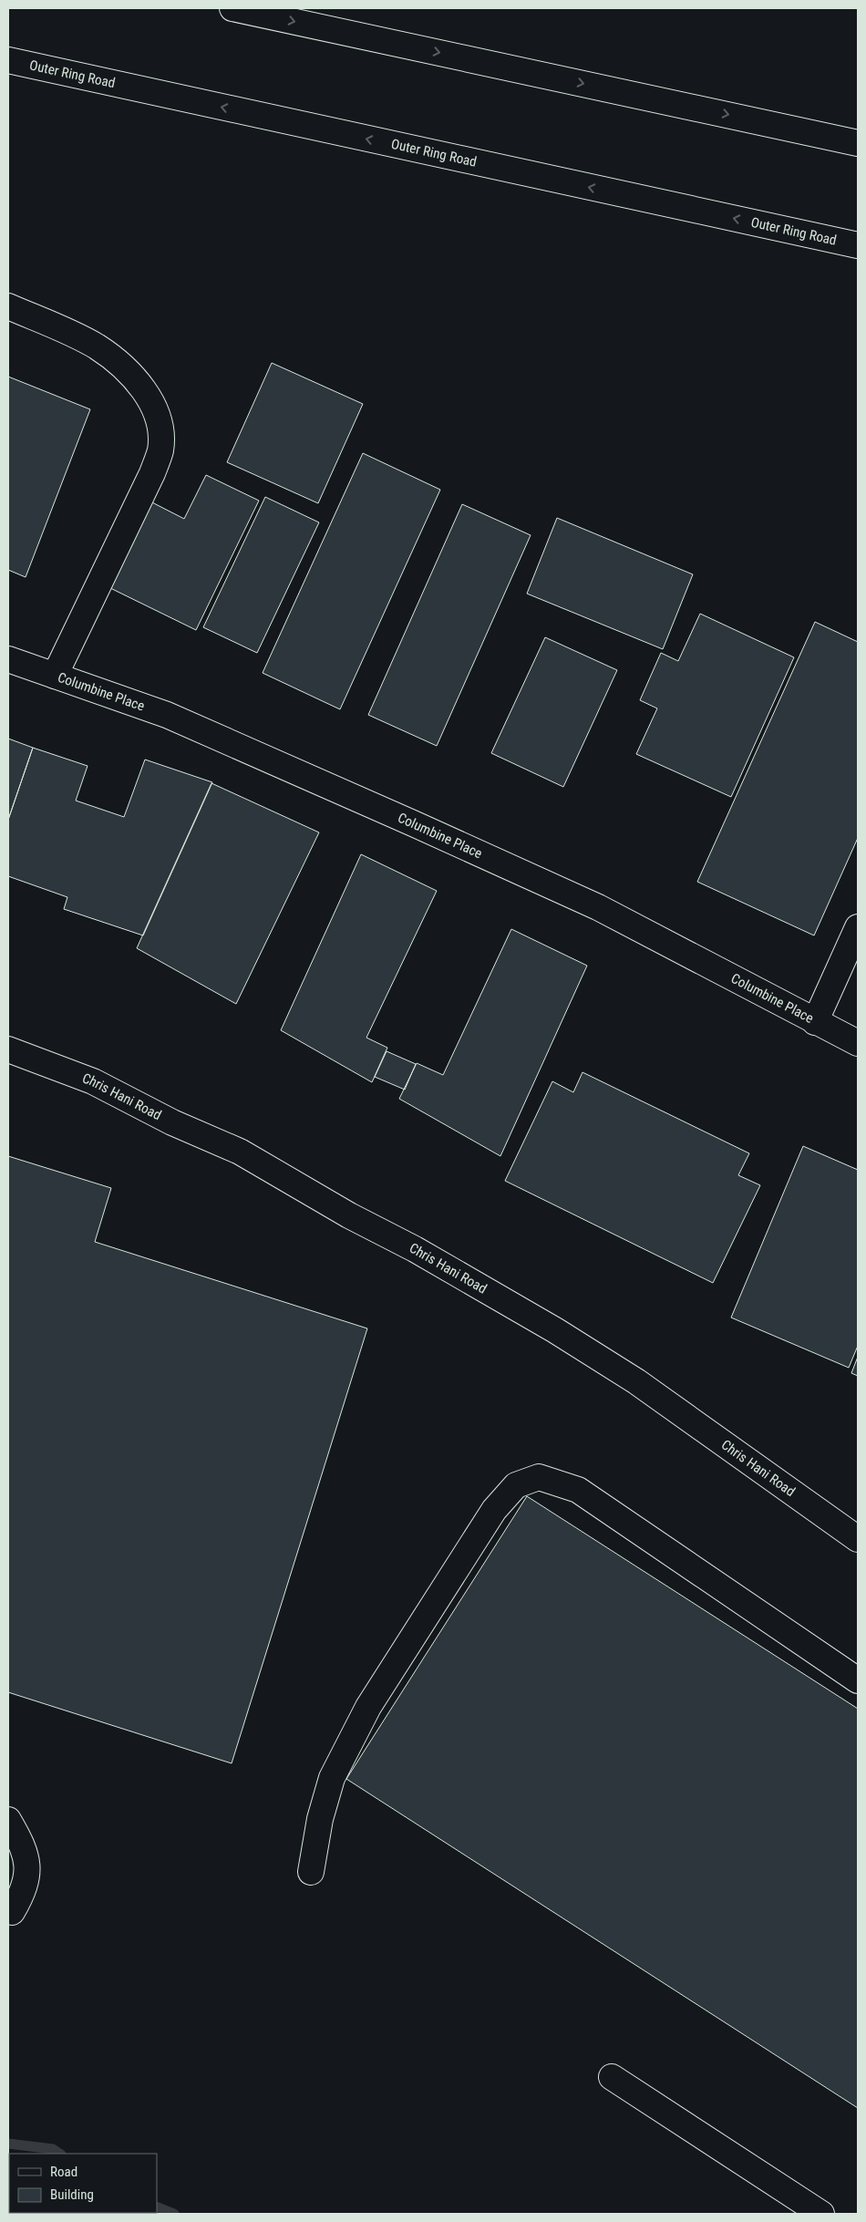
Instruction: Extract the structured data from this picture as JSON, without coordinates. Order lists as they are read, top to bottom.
{
  "streets": {
    "main road": ["Outer Ring Road", "Columbine Place", "Chris Hani Road"]
  },
  "legend": ["Road", "Building"]
}
